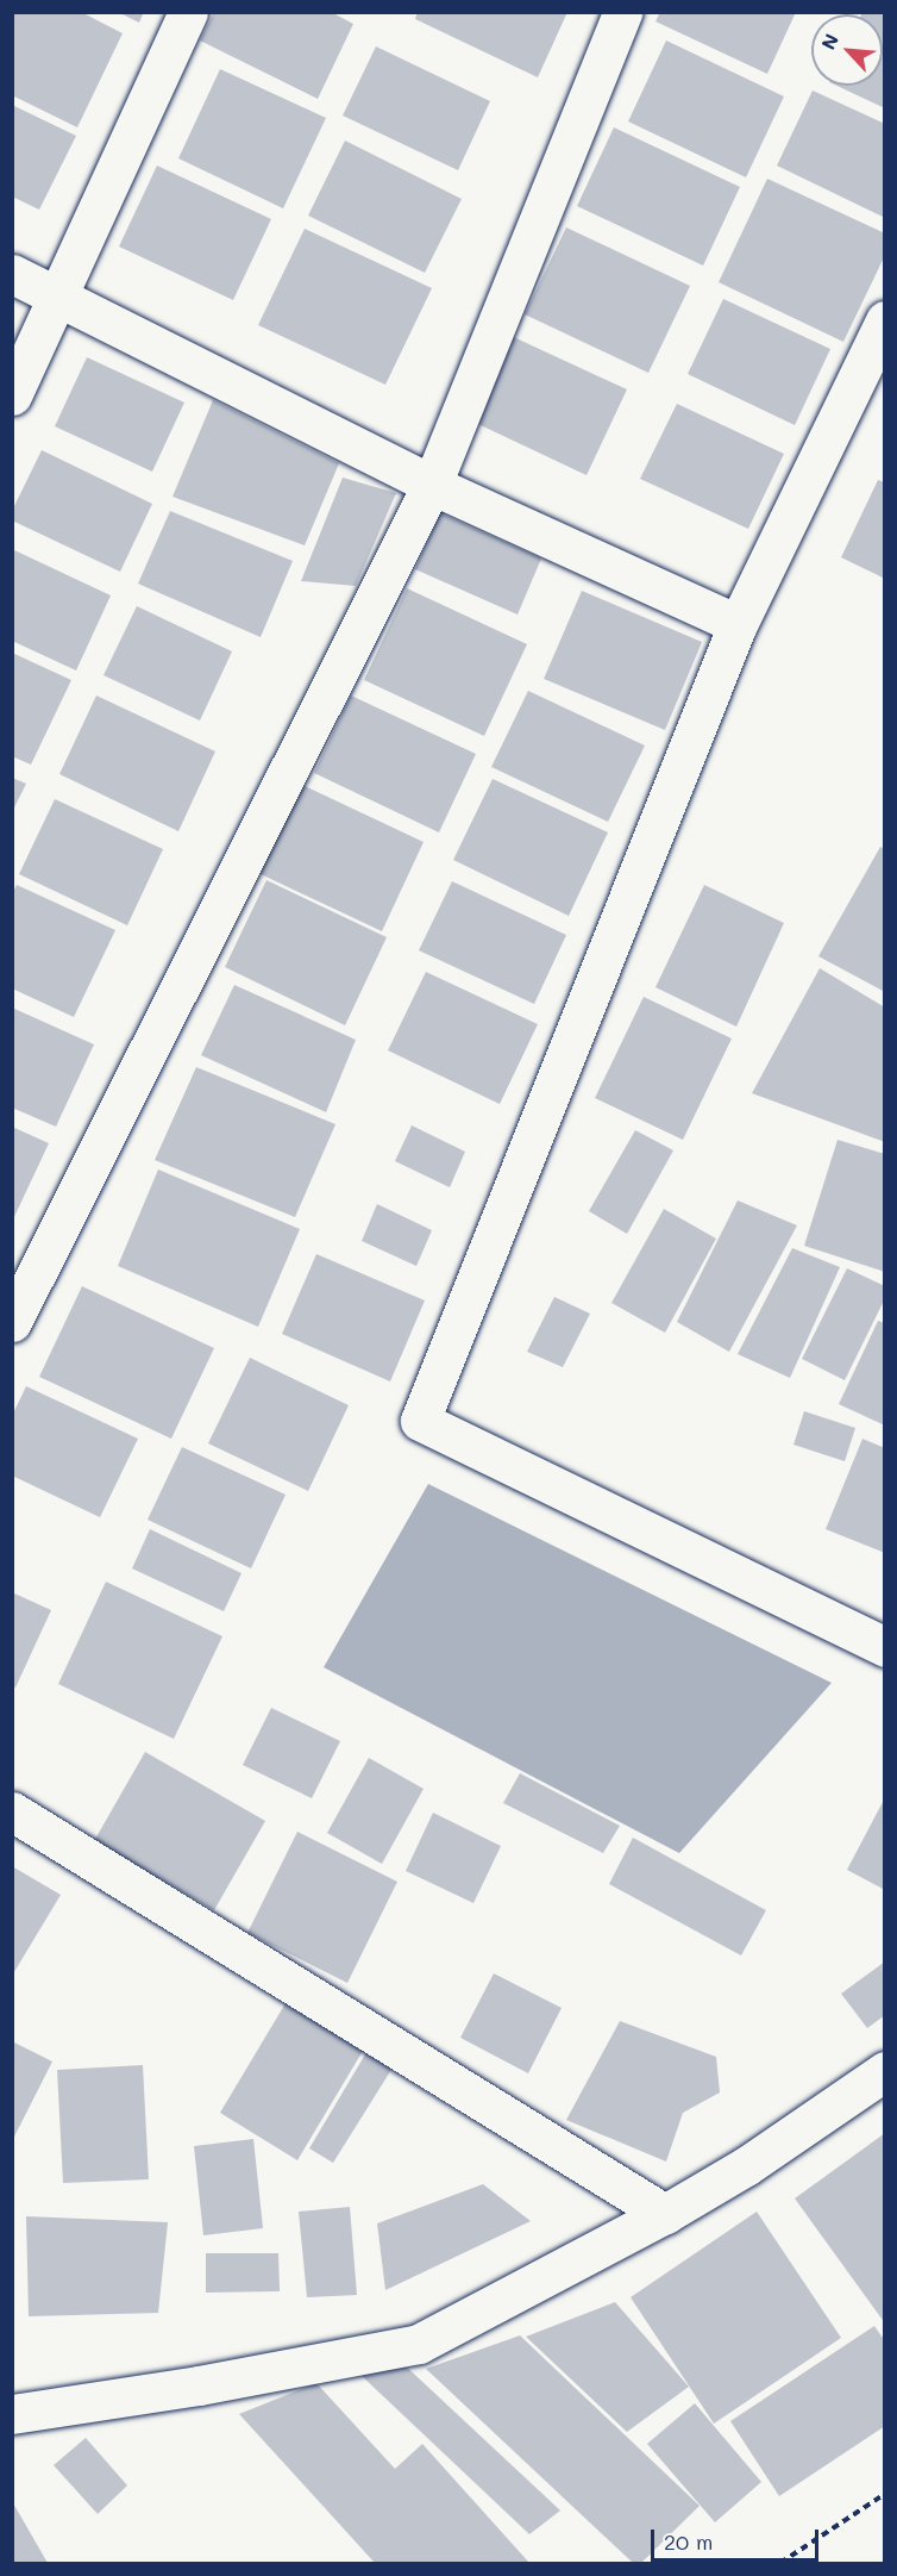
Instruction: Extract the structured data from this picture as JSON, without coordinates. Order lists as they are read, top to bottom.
{
  "scale_bar": "20 m",
  "north": "top left"
}
